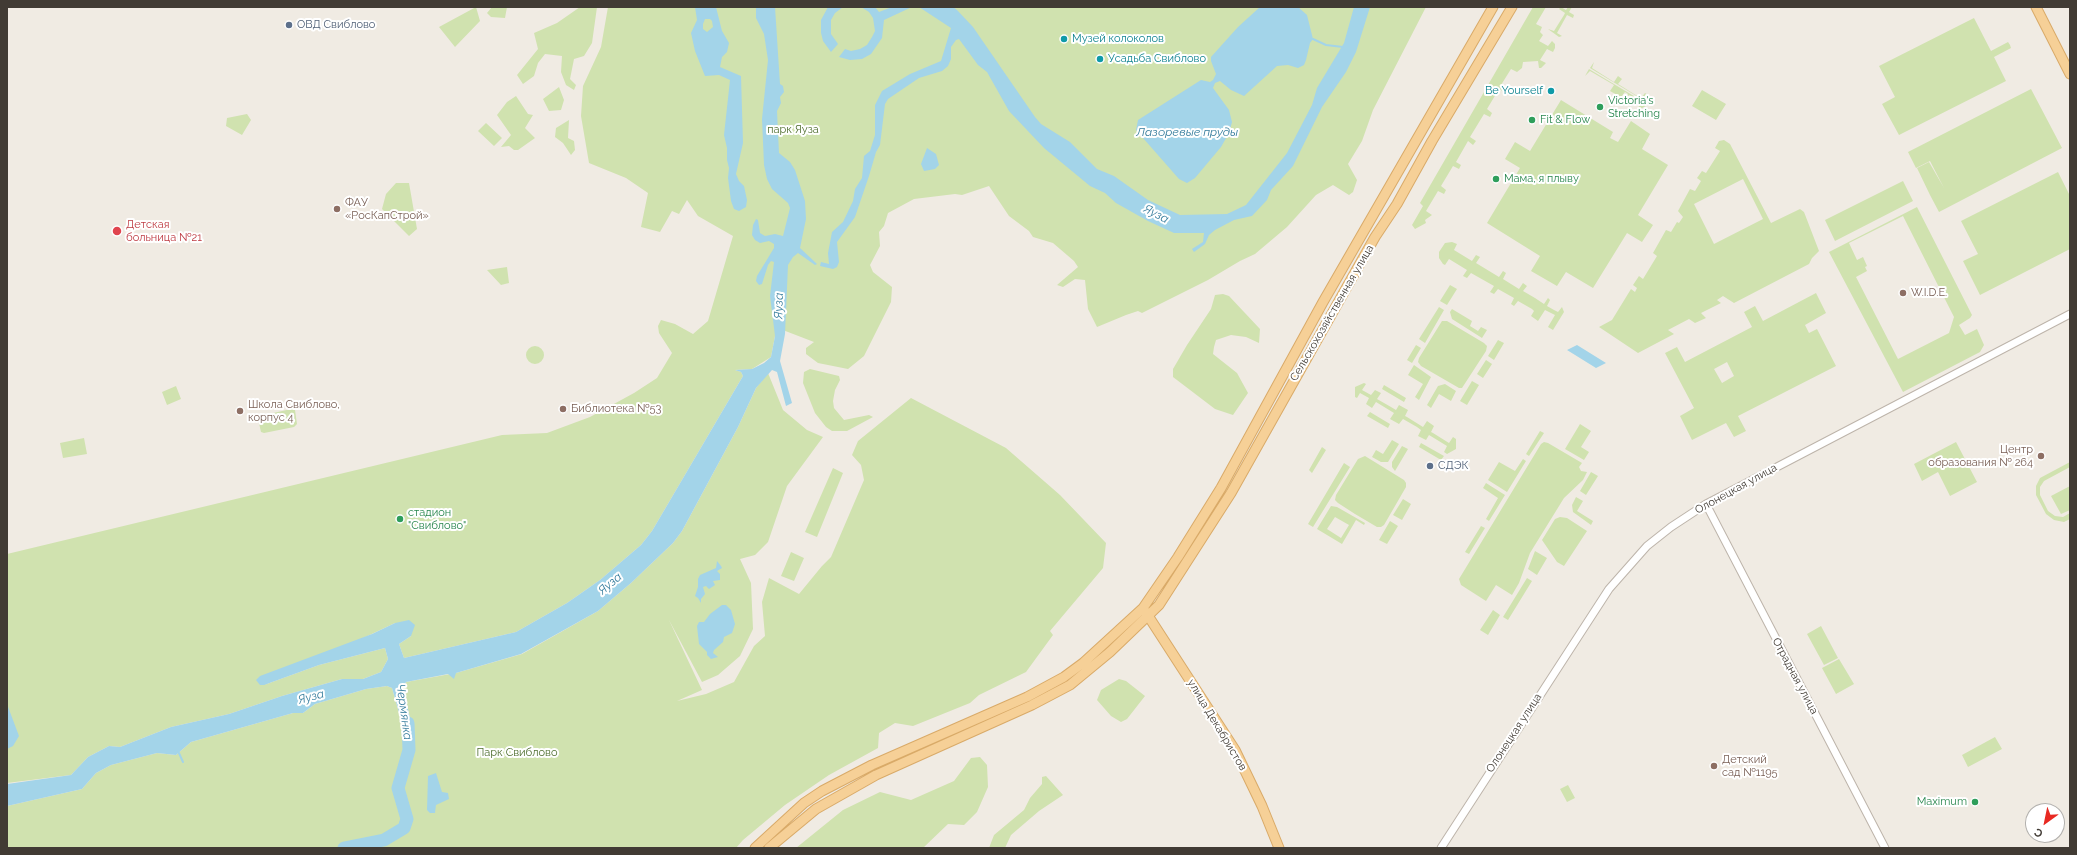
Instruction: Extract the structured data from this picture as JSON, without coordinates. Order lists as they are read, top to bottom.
{
  "streets": {
    "main road": ["Сельскохозяйственная улица", "улица Декабристов"],
    "street": ["Олонецкая улица", "Отрадная улица"]
  },
  "crossings": [
    ["Сельскохозяйственная улица", "улица Декабристов"],
    ["Олонецкая улица", "Отрадная улица"]
  ],
  "water": ["Лазоревые пруды", "Яуза", "Чермянка"],
  "parks": ["парк Яуза", "Парк Свиблово"],
  "places": [
    "ОВД Свиблово",
    "Музей колоколов",
    "Усадьба Свиблово",
    "Be Yourself",
    "Victoria's Stretching",
    "Fit & Flow",
    "Мама, я плыву",
    "ФАУ «РосКапСтрой»",
    "Детская больница №21",
    "W.I.D.E.",
    "Библиотека №53",
    "Школа Свиблово, корпус 4",
    "Центр образования № 264",
    "СДЭК",
    "стадион \"Свиблово\"",
    "Детский сад №1195",
    "Maximum"
  ],
  "north": "bottom left"
}
